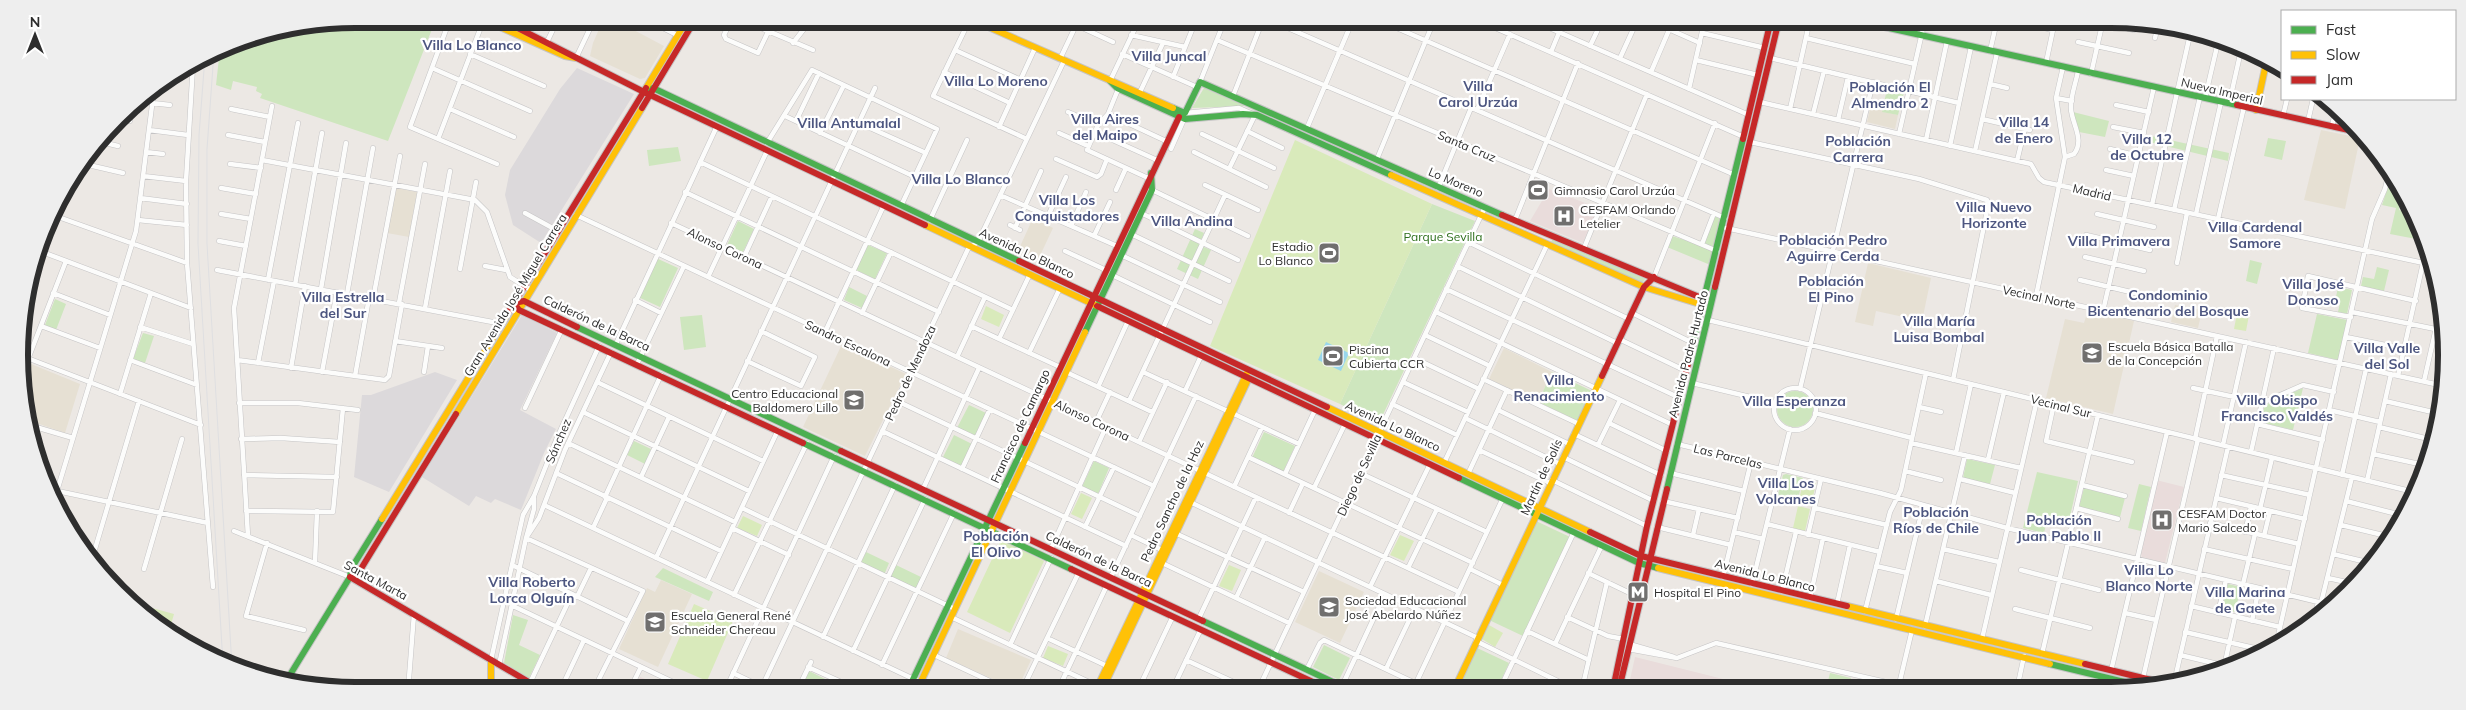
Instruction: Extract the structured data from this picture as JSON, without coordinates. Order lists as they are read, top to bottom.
{
  "streets": {
    "street": [
      "Nueva Imperial",
      "Santa Cruz",
      "Lo Moreno",
      "Madrid",
      "Alonso Corona",
      "Avenida Lo Blanco",
      "Gran Avenida José Miguel Carrera",
      "Vecinal Norte",
      "Calderón de la Barca",
      "Sandro Escalona",
      "Avenida Padre Hurtado",
      "Pedro de Mendoza",
      "Vecinal Sur",
      "Francisco de Camargo",
      "Sánchez",
      "Las Parcelas",
      "Diego de Sevilla",
      "Martín de Solís",
      "Pedro Sancho de la Hoz",
      "Santa Marta"
    ]
  },
  "crossings": [
    ["Santa Cruz", "Avenida Padre Hurtado"],
    ["Santa Cruz", "Francisco de Camargo"],
    ["Lo Moreno", "Avenida Padre Hurtado"],
    ["Lo Moreno", "Francisco de Camargo"],
    ["Lo Moreno", "Diego de Sevilla"],
    ["Lo Moreno", "Martín de Solís"],
    ["Madrid", "Avenida Padre Hurtado"],
    ["Alonso Corona", "Pedro de Mendoza"],
    ["Alonso Corona", "Francisco de Camargo"],
    ["Alonso Corona", "Diego de Sevilla"],
    ["Alonso Corona", "Pedro Sancho de la Hoz"],
    ["Avenida Lo Blanco", "Gran Avenida José Miguel Carrera"],
    ["Avenida Lo Blanco", "Avenida Padre Hurtado"],
    ["Avenida Lo Blanco", "Pedro de Mendoza"],
    ["Avenida Lo Blanco", "Francisco de Camargo"],
    ["Avenida Lo Blanco", "Diego de Sevilla"],
    ["Avenida Lo Blanco", "Martín de Solís"],
    ["Avenida Lo Blanco", "Pedro Sancho de la Hoz"],
    ["Gran Avenida José Miguel Carrera", "Calderón de la Barca"],
    ["Gran Avenida José Miguel Carrera", "Sandro Escalona"],
    ["Gran Avenida José Miguel Carrera", "Santa Marta"],
    ["Vecinal Norte", "Avenida Padre Hurtado"],
    ["Calderón de la Barca", "Pedro de Mendoza"],
    ["Calderón de la Barca", "Francisco de Camargo"],
    ["Calderón de la Barca", "Sánchez"],
    ["Calderón de la Barca", "Diego de Sevilla"],
    ["Calderón de la Barca", "Pedro Sancho de la Hoz"],
    ["Sandro Escalona", "Pedro de Mendoza"],
    ["Sandro Escalona", "Francisco de Camargo"],
    ["Avenida Padre Hurtado", "Vecinal Sur"],
    ["Avenida Padre Hurtado", "Las Parcelas"],
    ["Sánchez", "Santa Marta"]
  ],
  "districts": [
    "Villa Lo Blanco",
    "Villa Juncal",
    "Villa Lo Moreno",
    "Villa Carol Urzúa",
    "Población El Almendro 2",
    "Villa Aires del Maipo",
    "Villa 14 de Enero",
    "Villa Antumalal",
    "Villa 12 de Octubre",
    "Población Carrera",
    "Villa Lo Blanco",
    "Villa Los Conquistadores",
    "Villa Nuevo Horizonte",
    "Villa Andina",
    "Villa Cardenal Samore",
    "Población Pedro Aguirre Cerda",
    "Villa Primavera",
    "Población El Pino",
    "Villa José Donoso",
    "Condominio Bicentenario del Bosque",
    "Villa Estrella del Sur",
    "Villa María Luisa Bombal",
    "Villa Valle del Sol",
    "Villa Renacimiento",
    "Villa Obispo Francisco Valdés",
    "Villa Esperanza",
    "Villa Los Volcanes",
    "Población Ríos de Chile",
    "Población Juan Pablo II",
    "Población El Olivo",
    "Villa Lo Blanco Norte",
    "Villa Roberto Lorca Olguín",
    "Villa Marina de Gaete"
  ],
  "parks": ["Parque Sevilla"],
  "places": {
    "sports": ["Gimnasio Carol Urzúa", "Estadio Lo Blanco", "Piscina Cubierta CCR"],
    "hospital": ["CESFAM Orlando Letelier", "CESFAM Doctor Mario Salcedo"],
    "school or university": [
      "Escuela Básica Batalla de la Concepción",
      "Centro Educacional Baldomero Lillo",
      "Sociedad Educacional José Abelardo Núñez",
      "Escuela General René Schneider Chereau"
    ],
    "metro station": ["Hospital El Pino"]
  },
  "legend": ["Fast", "Slow", "Jam"],
  "north": "top"
}
